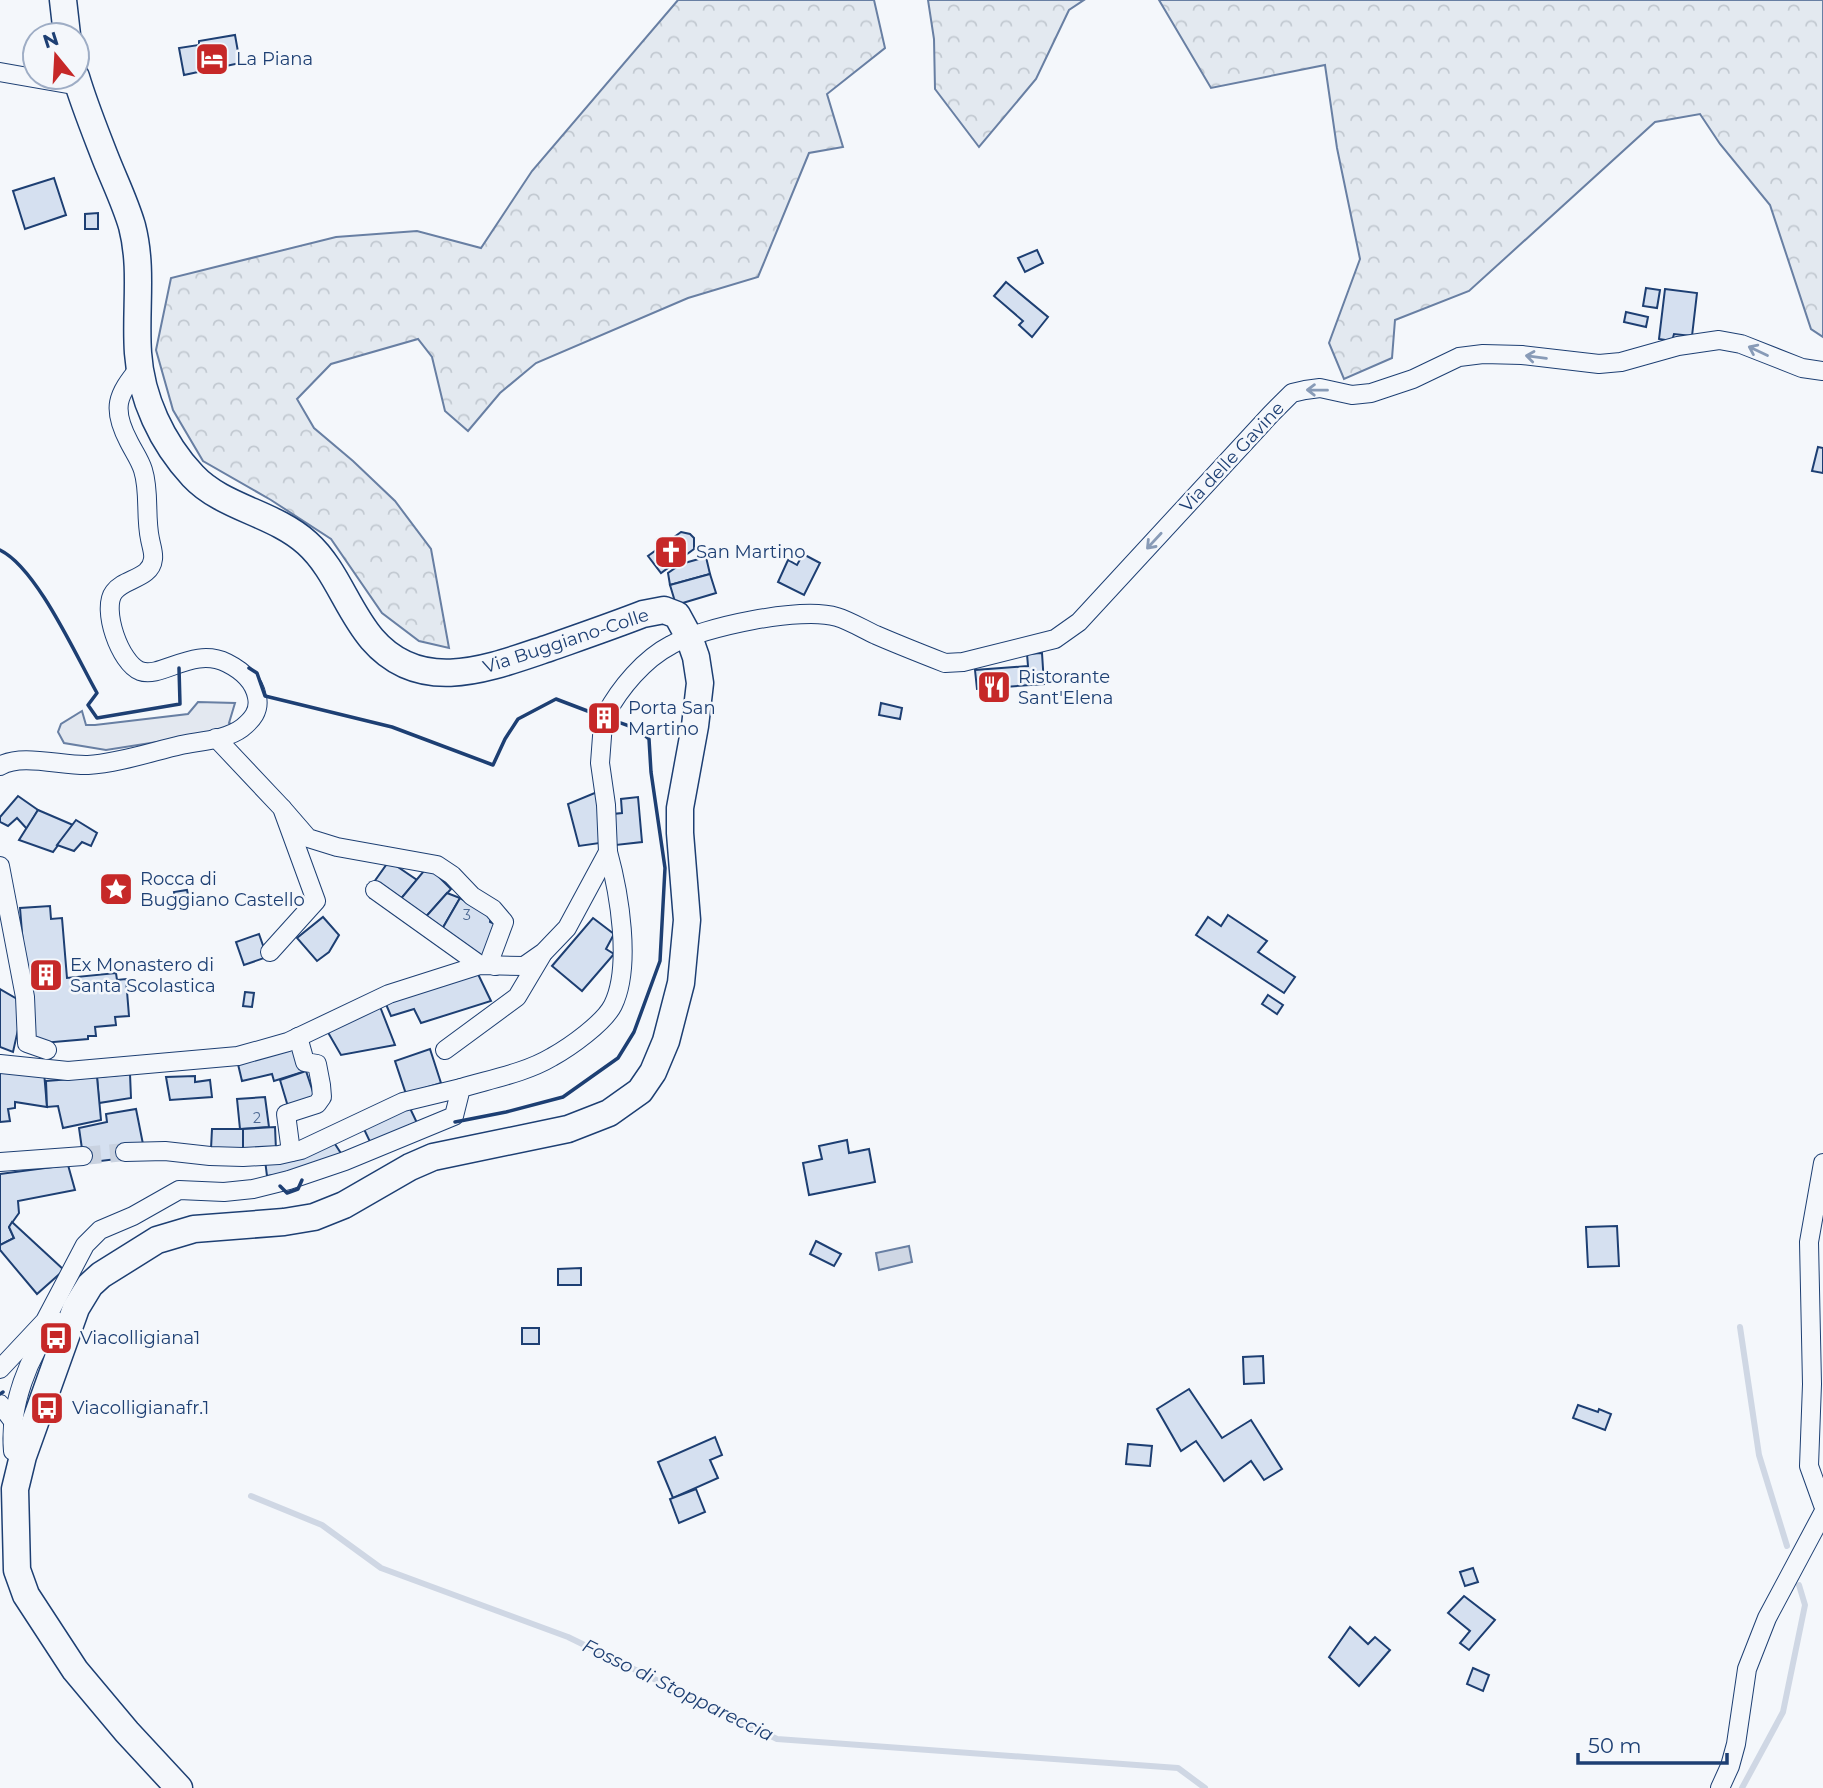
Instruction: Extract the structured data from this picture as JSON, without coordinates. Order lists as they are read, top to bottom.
{
  "streets": {
    "street": ["Via delle Gavine", "Via Buggiano-Colle"]
  },
  "crossings": [
    ["Via delle Gavine", "Via Buggiano-Colle"]
  ],
  "one_way": ["Via delle Gavine"],
  "water": ["Fosso di Stoppareccia"],
  "places": {
    "hotel": ["La Piana"],
    "church": ["San Martino"],
    "restaurant": ["Ristorante Sant'Elena"],
    "building": ["Porta San Martino", "Ex Monastero di Santa Scolastica"],
    "place": ["Rocca di Buggiano Castello"],
    "bus stop": ["Viacolligiana1", "Viacolligianafr.1"]
  },
  "house_numbers": ["3", "2"],
  "scale_bar": "50 m",
  "north": "top"
}
